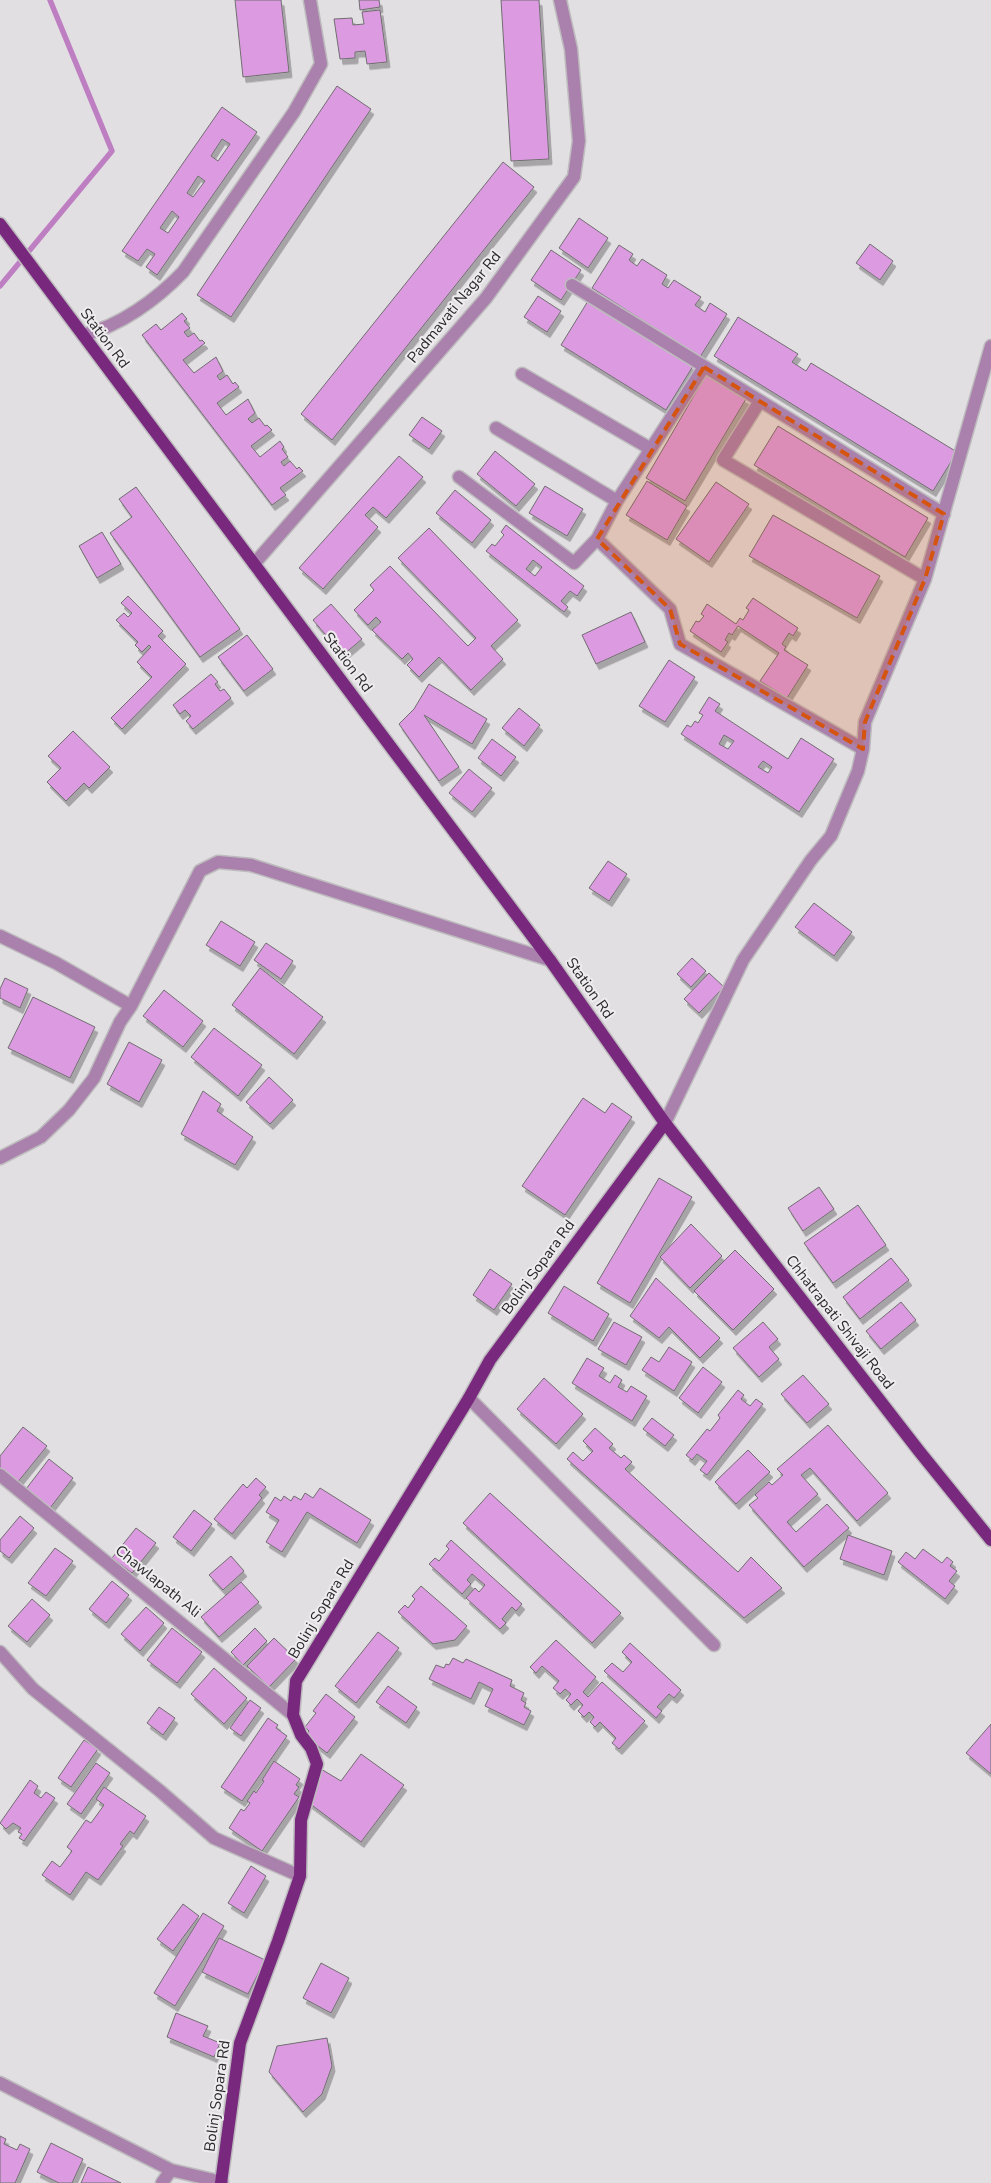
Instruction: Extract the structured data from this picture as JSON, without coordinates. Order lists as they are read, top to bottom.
{
  "streets": {
    "main road": ["Station Rd", "Bolinj Sopara Rd", "Chhatrapati Shivaji Road"],
    "street": ["Padmavati Nagar Rd", "Chawlapath Ali"]
  },
  "crossings": [
    ["Padmavati Nagar Rd", "Station Rd"],
    ["Station Rd", "Bolinj Sopara Rd"],
    ["Station Rd", "Chhatrapati Shivaji Road"],
    ["Bolinj Sopara Rd", "Chhatrapati Shivaji Road"],
    ["Bolinj Sopara Rd", "Chawlapath Ali"]
  ]
}
